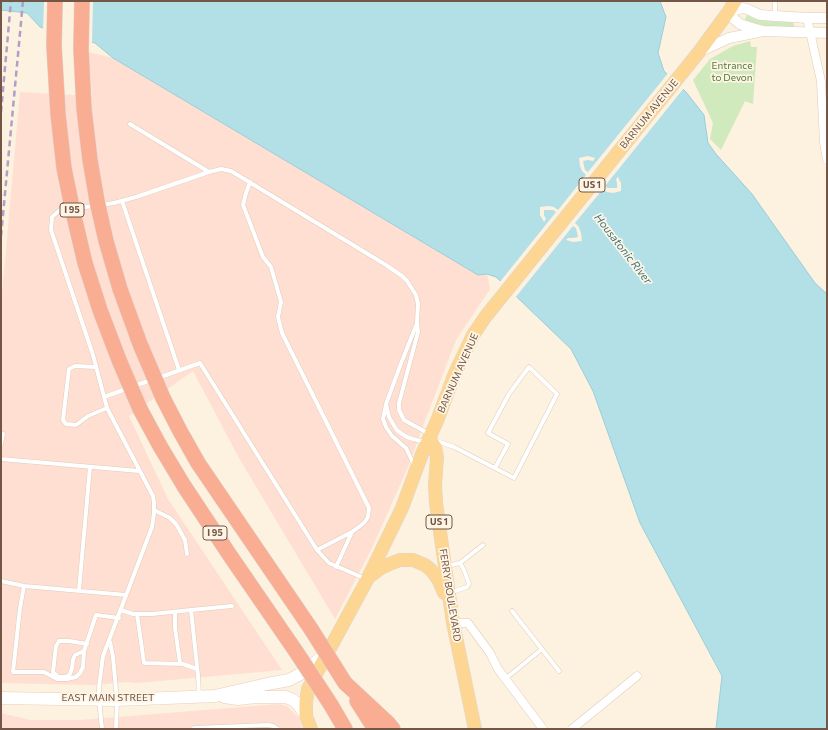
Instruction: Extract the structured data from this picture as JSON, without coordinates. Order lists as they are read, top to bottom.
{
  "streets": {
    "highway": ["I 95"],
    "main road": [
      "BARNUM AVENUE",
      "US 1",
      "FERRY BOULEVARD",
      "EAST MAIN STREET"
    ]
  },
  "crossings": [
    ["BARNUM AVENUE", "US 1"],
    ["BARNUM AVENUE", "FERRY BOULEVARD"],
    ["BARNUM AVENUE", "EAST MAIN STREET"]
  ],
  "water": ["Housatonic River"],
  "parks": ["Entrance to Devon"]
}
